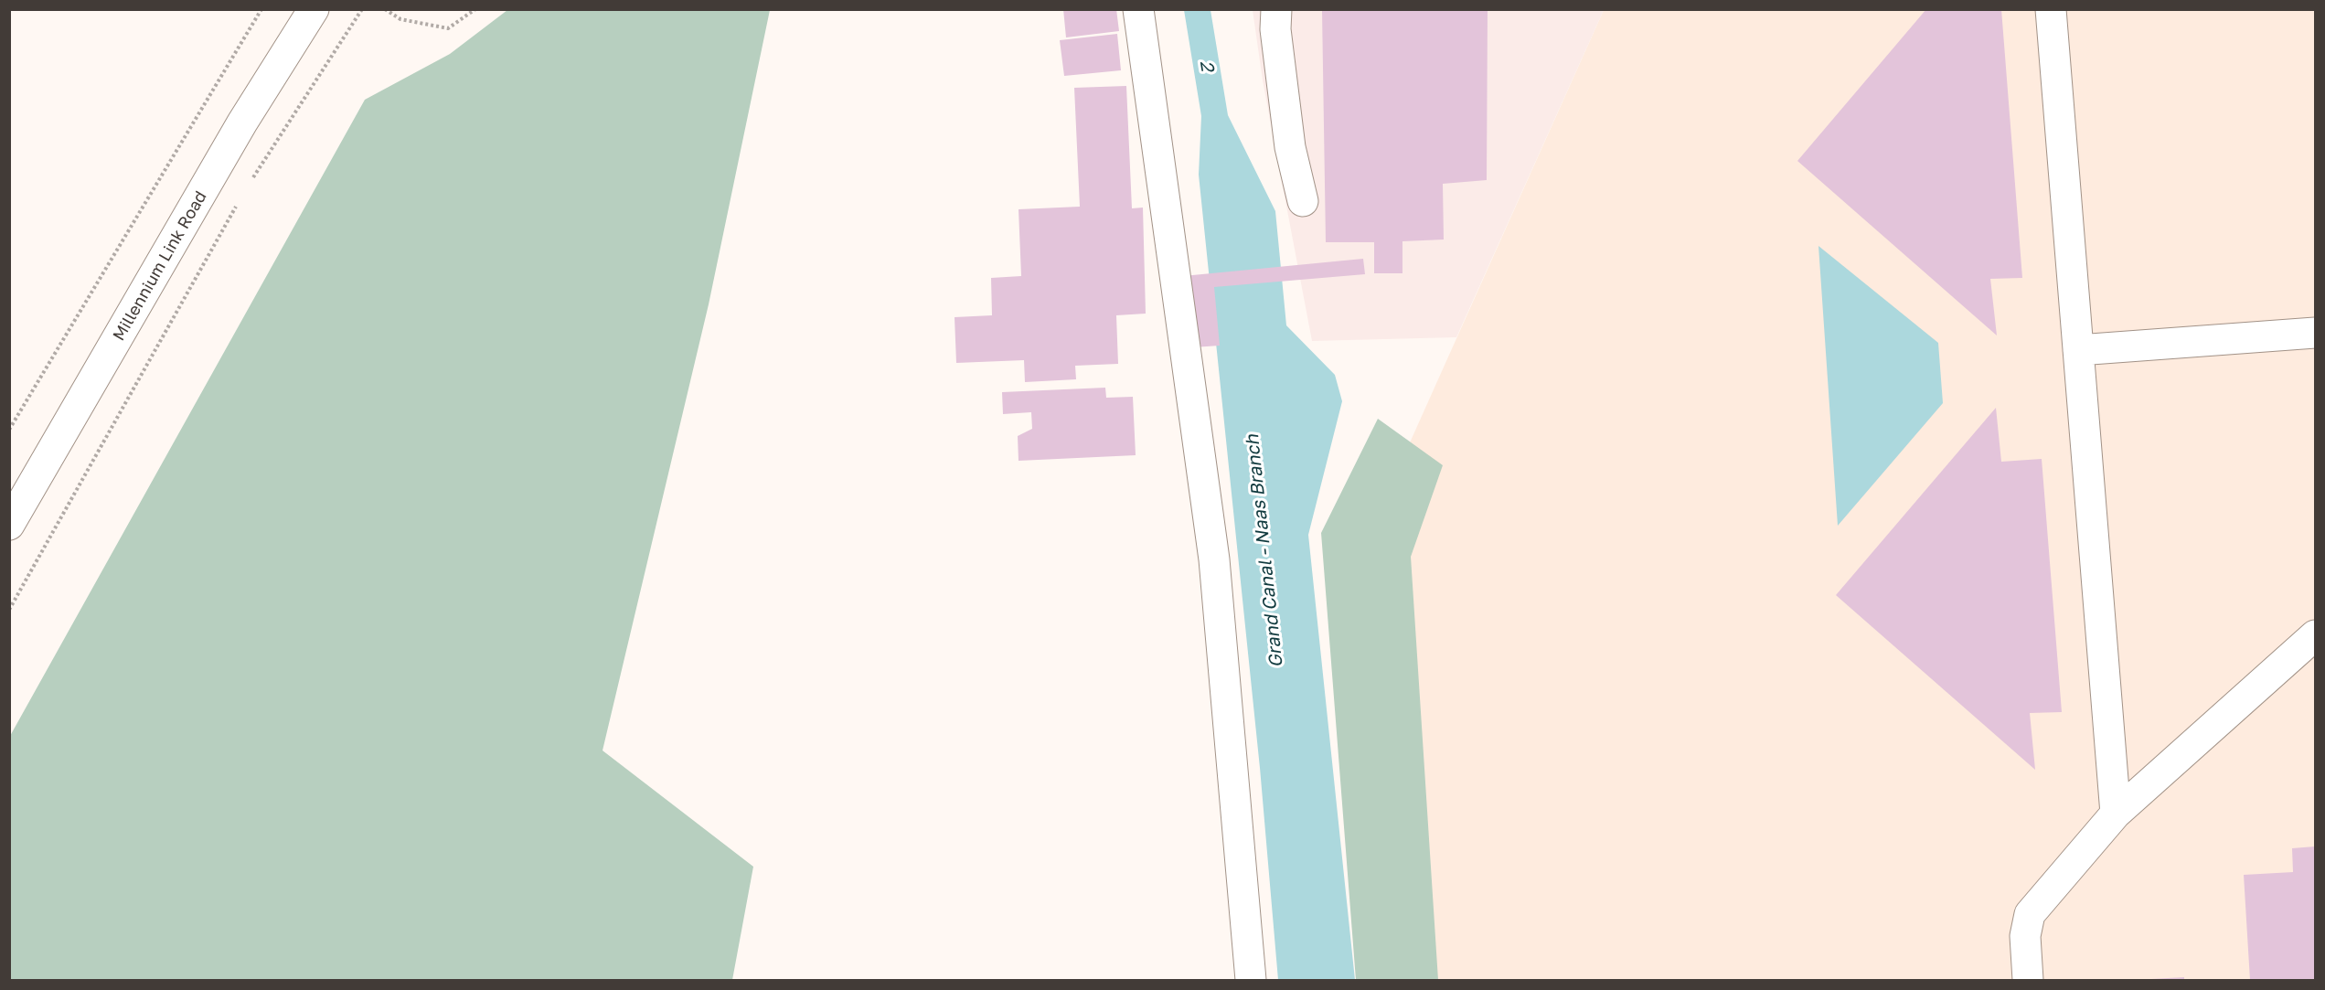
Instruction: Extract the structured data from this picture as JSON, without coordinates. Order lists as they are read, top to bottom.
{
  "streets": {
    "street": ["Millennium Link Road"]
  },
  "water": ["2", "Grand Canal - Naas Branch"]
}
